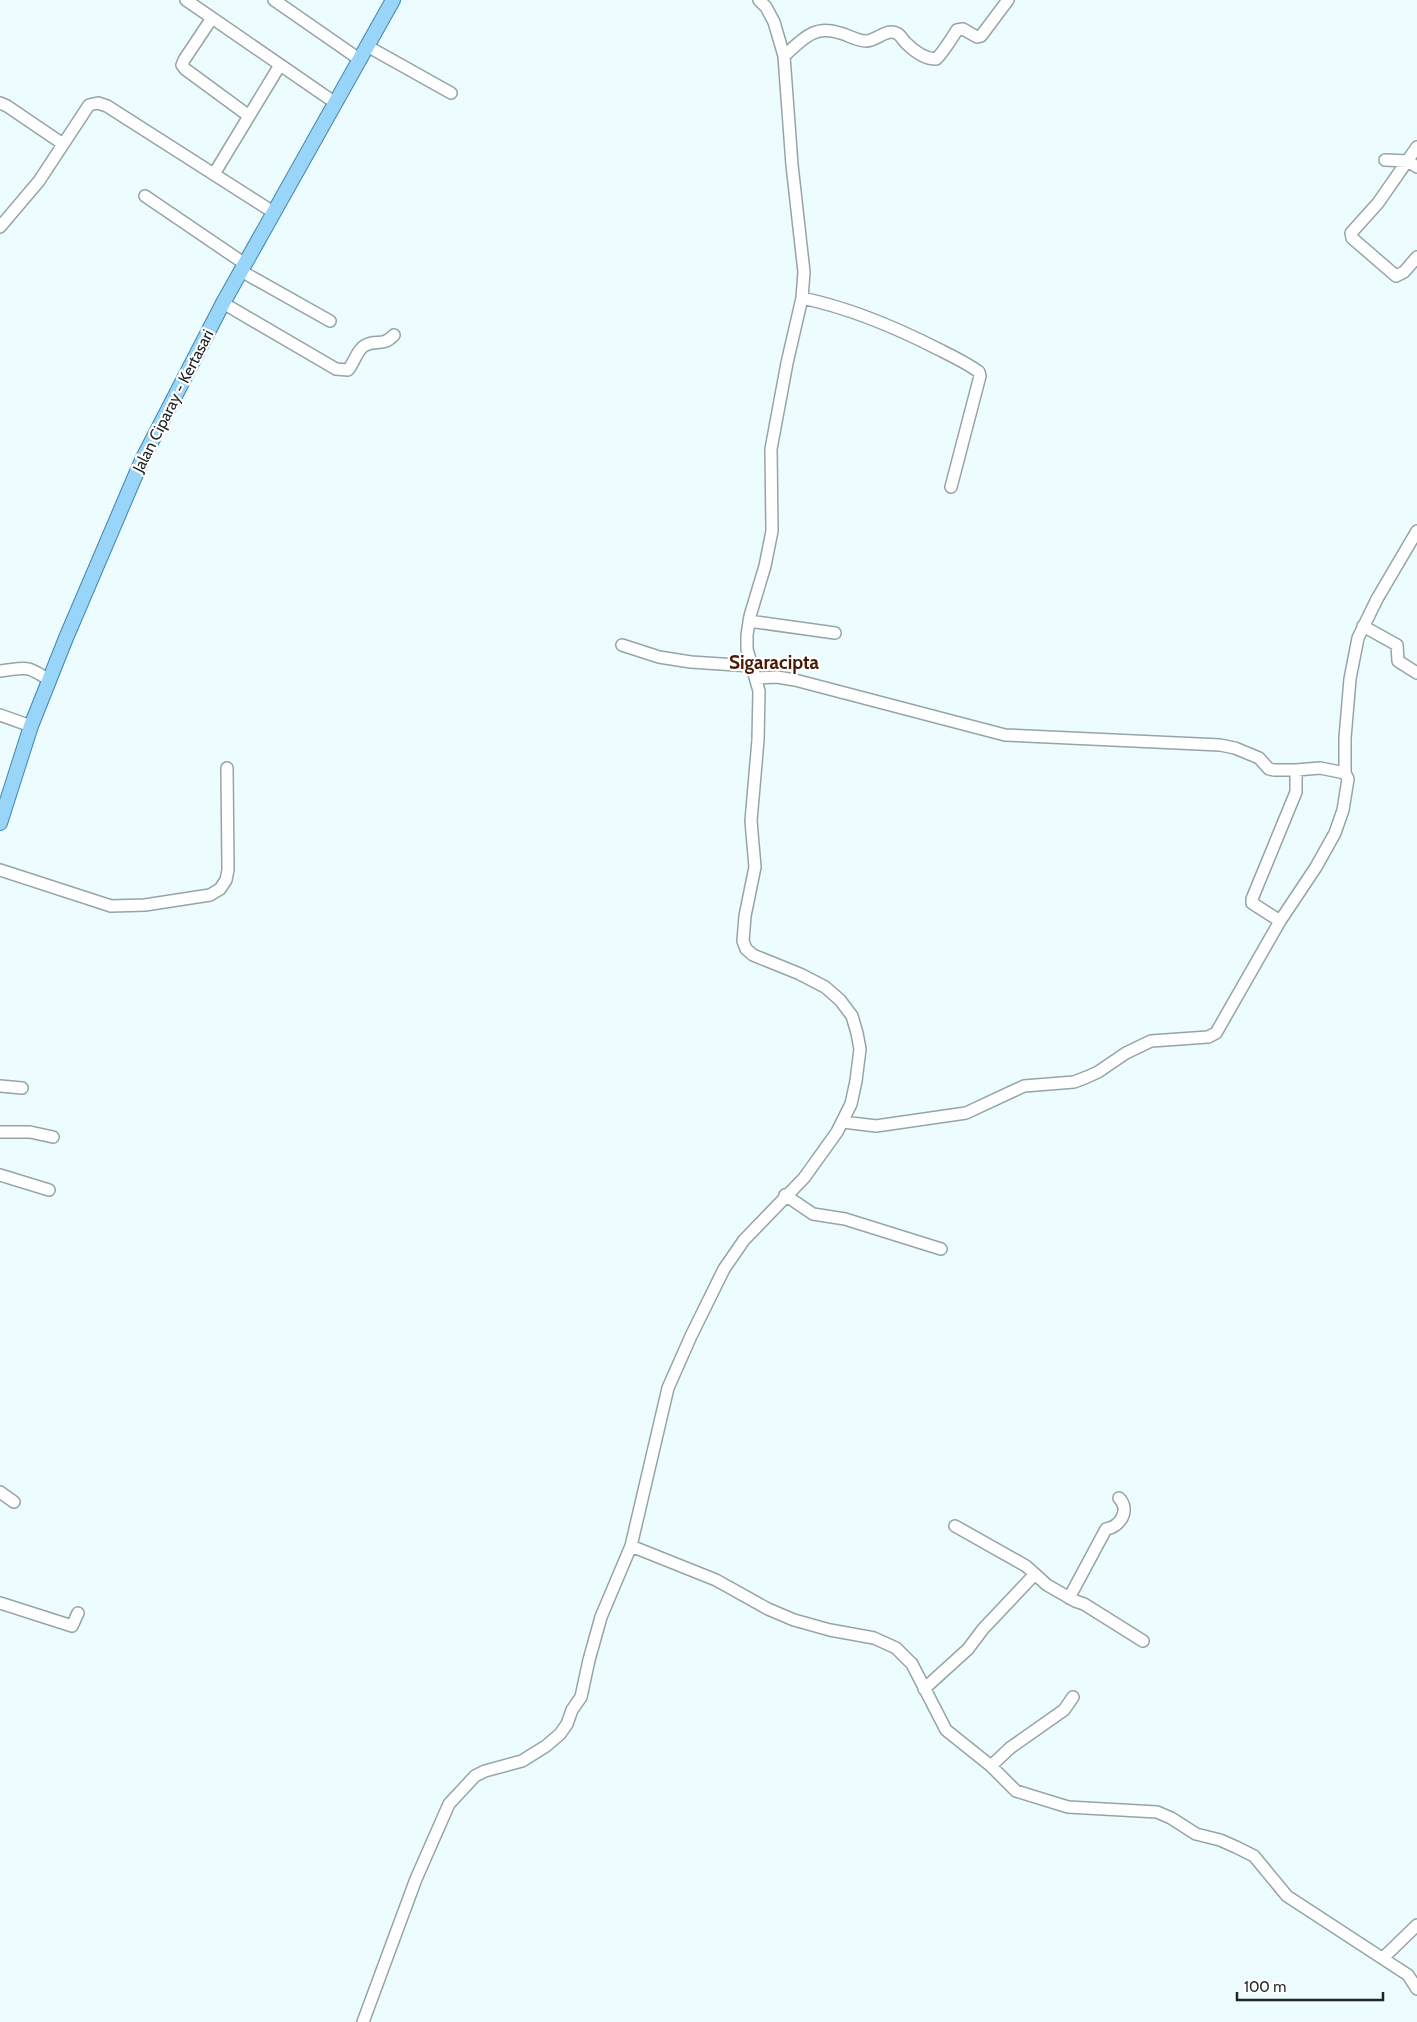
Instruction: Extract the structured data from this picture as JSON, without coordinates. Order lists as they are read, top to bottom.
{
  "streets": {
    "main road": ["Jalan Ciparay - Kertasari"]
  },
  "districts": ["Sigaracipta"],
  "scale_bar": "100 m"
}
